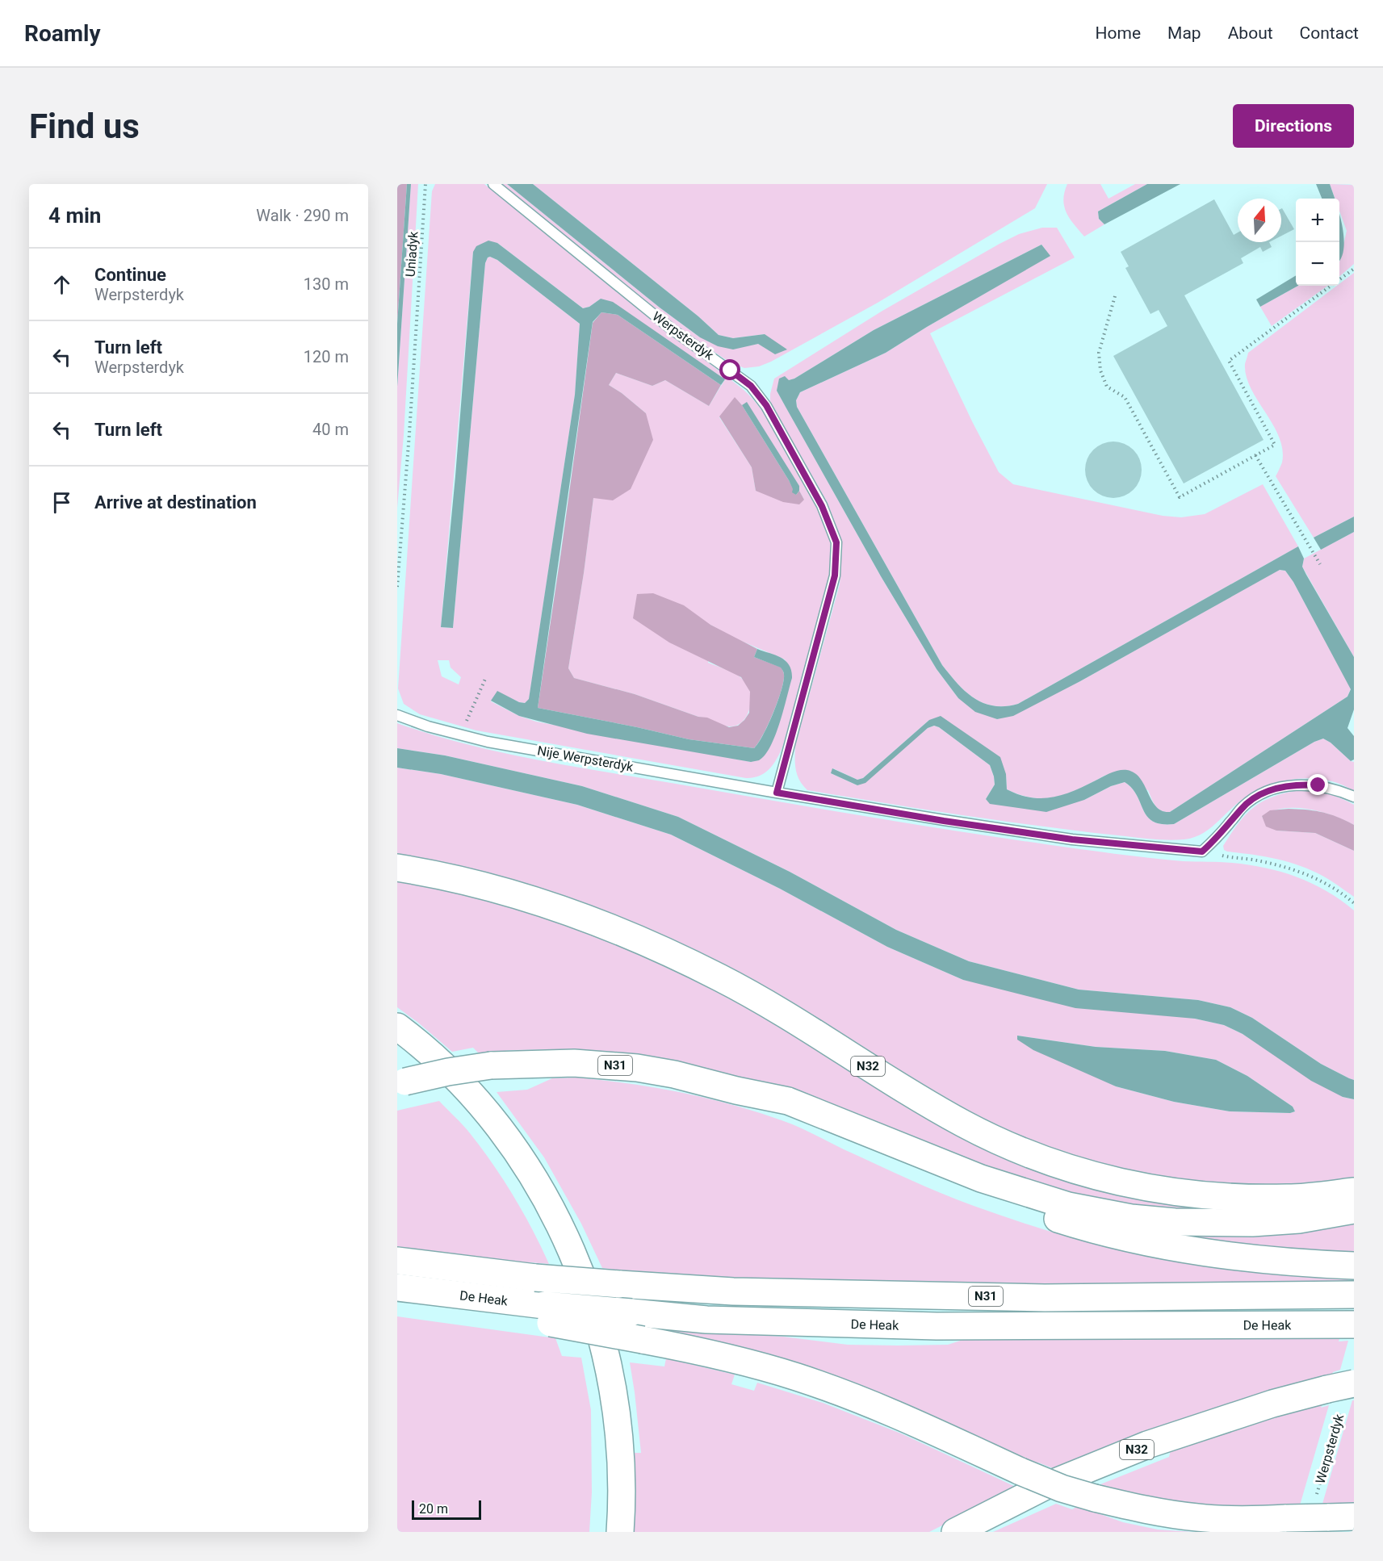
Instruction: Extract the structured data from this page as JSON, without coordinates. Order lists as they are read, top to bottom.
{
  "streets": {
    "highway": ["N31", "N32", "De Heak"],
    "lane": ["Werpsterdyk", "Nije Werpsterdyk"],
    "path": ["Uniadyk"]
  },
  "crossings": [
    ["Werpsterdyk", "Nije Werpsterdyk"],
    ["Werpsterdyk", "N32"]
  ],
  "scale_bar": "20 m",
  "north": "top",
  "page": {
    "header": "Roamly",
    "nav": [
      "Home",
      "Map",
      "About",
      "Contact"
    ],
    "buttons": "Directions",
    "title": "Find us",
    "heading": ["4 min", "Walk · 290 m"],
    "map_buttons": ["+", "−"],
    "list": [
      ["Continue", "Werpsterdyk", "130 m"],
      ["Turn left", "Werpsterdyk", "120 m"],
      ["Turn left", "40 m"],
      "Arrive at destination"
    ],
    "scale": "20 m"
  }
}
